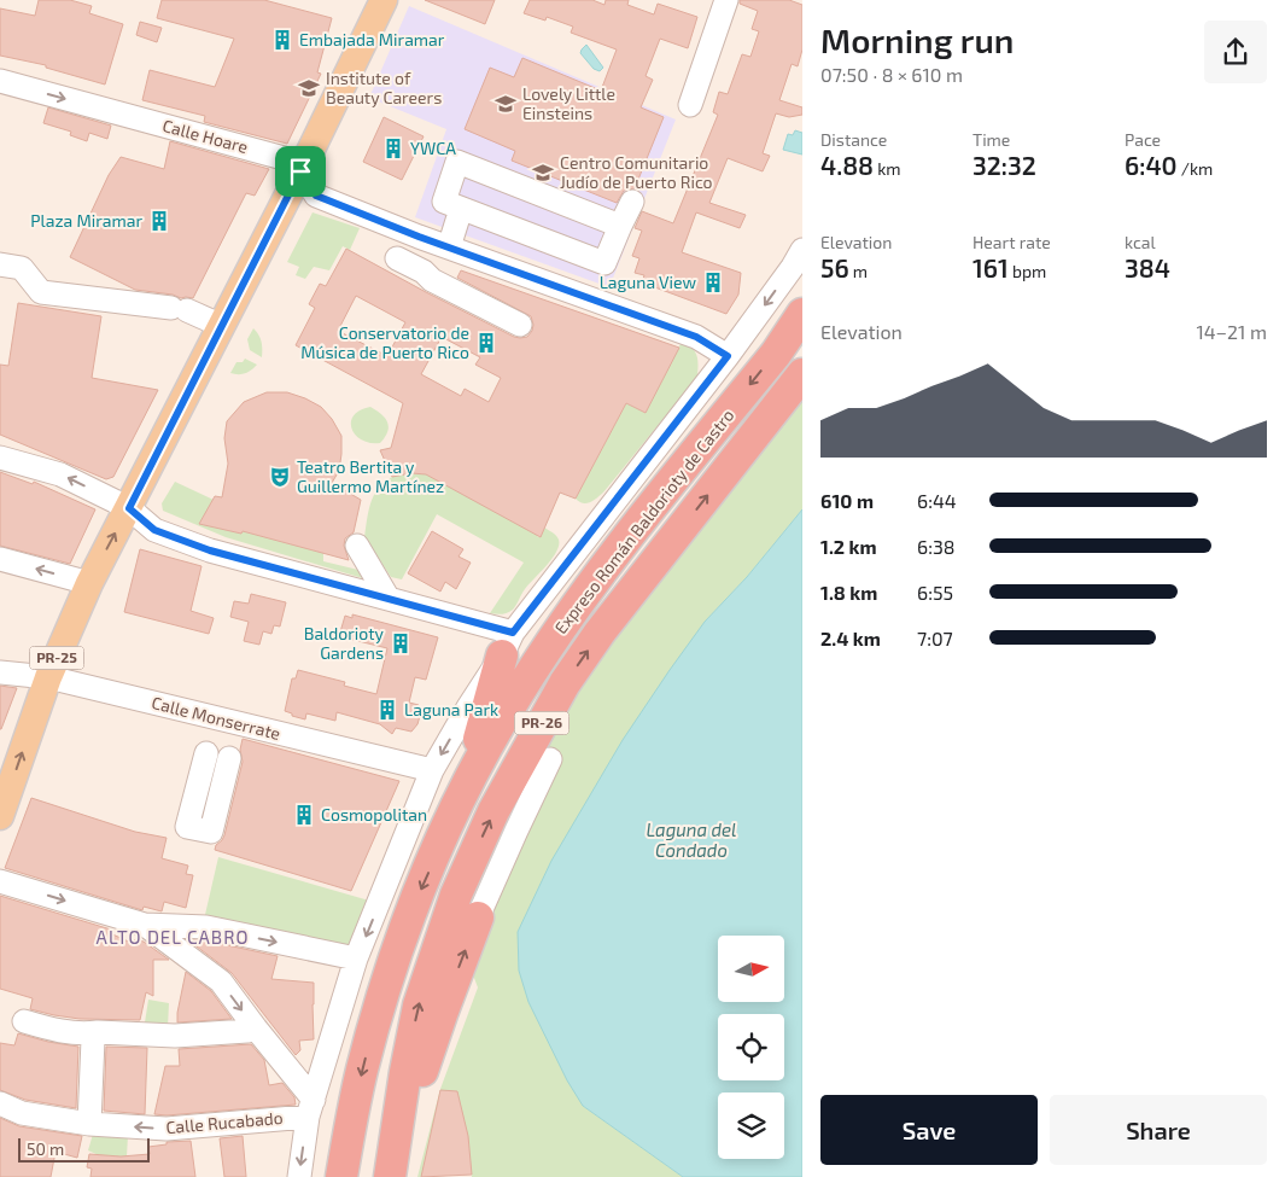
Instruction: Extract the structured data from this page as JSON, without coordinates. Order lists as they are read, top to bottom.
{
  "streets": {
    "highway": ["Expreso Román Baldorioty de Castro", "PR-26"],
    "main road": ["PR-25"],
    "street": ["Calle Hoare", "Calle Monserrate", "Calle Rucabado"]
  },
  "crossings": [
    ["Calle Hoare", "PR-25"],
    ["PR-25", "Calle Monserrate"]
  ],
  "districts": ["ALTO DEL CABRO"],
  "water": ["Laguna del Condado"],
  "places": {
    "building": [
      "Embajada Miramar",
      "YWCA",
      "Plaza Miramar",
      "Laguna View",
      "Conservatorio de Música de Puerto Rico",
      "Baldorioty Gardens",
      "Laguna Park",
      "Cosmopolitan"
    ],
    "school or university": ["Institute of Beauty Careers", "Lovely Little Einsteins", "Centro Comunitario Judío de Puerto Rico"],
    "theatre": ["Teatro Bertita y Guillermo Martínez"]
  },
  "scale_bar": "50 m",
  "north": "right",
  "page": {
    "heading": ["Morning run", "07:50 · 8 × 610 m"],
    "stats": [
      ["Distance", "4.88 km"],
      ["Time", "32:32"],
      ["Pace", "6:40 /km"],
      ["Elevation", "56 m"],
      ["Heart rate", "161 bpm"],
      ["kcal", "384"]
    ],
    "chart": ["Elevation", "14–21 m"],
    "list": [
      {
        "name": "610 m",
        "note": "6:44"
      },
      {
        "name": "1.2 km",
        "note": "6:38"
      },
      {
        "name": "1.8 km",
        "note": "6:55"
      },
      {
        "name": "2.4 km",
        "note": "7:07"
      }
    ],
    "buttons": ["Save", "Share"],
    "scale": "50 m"
  }
}
